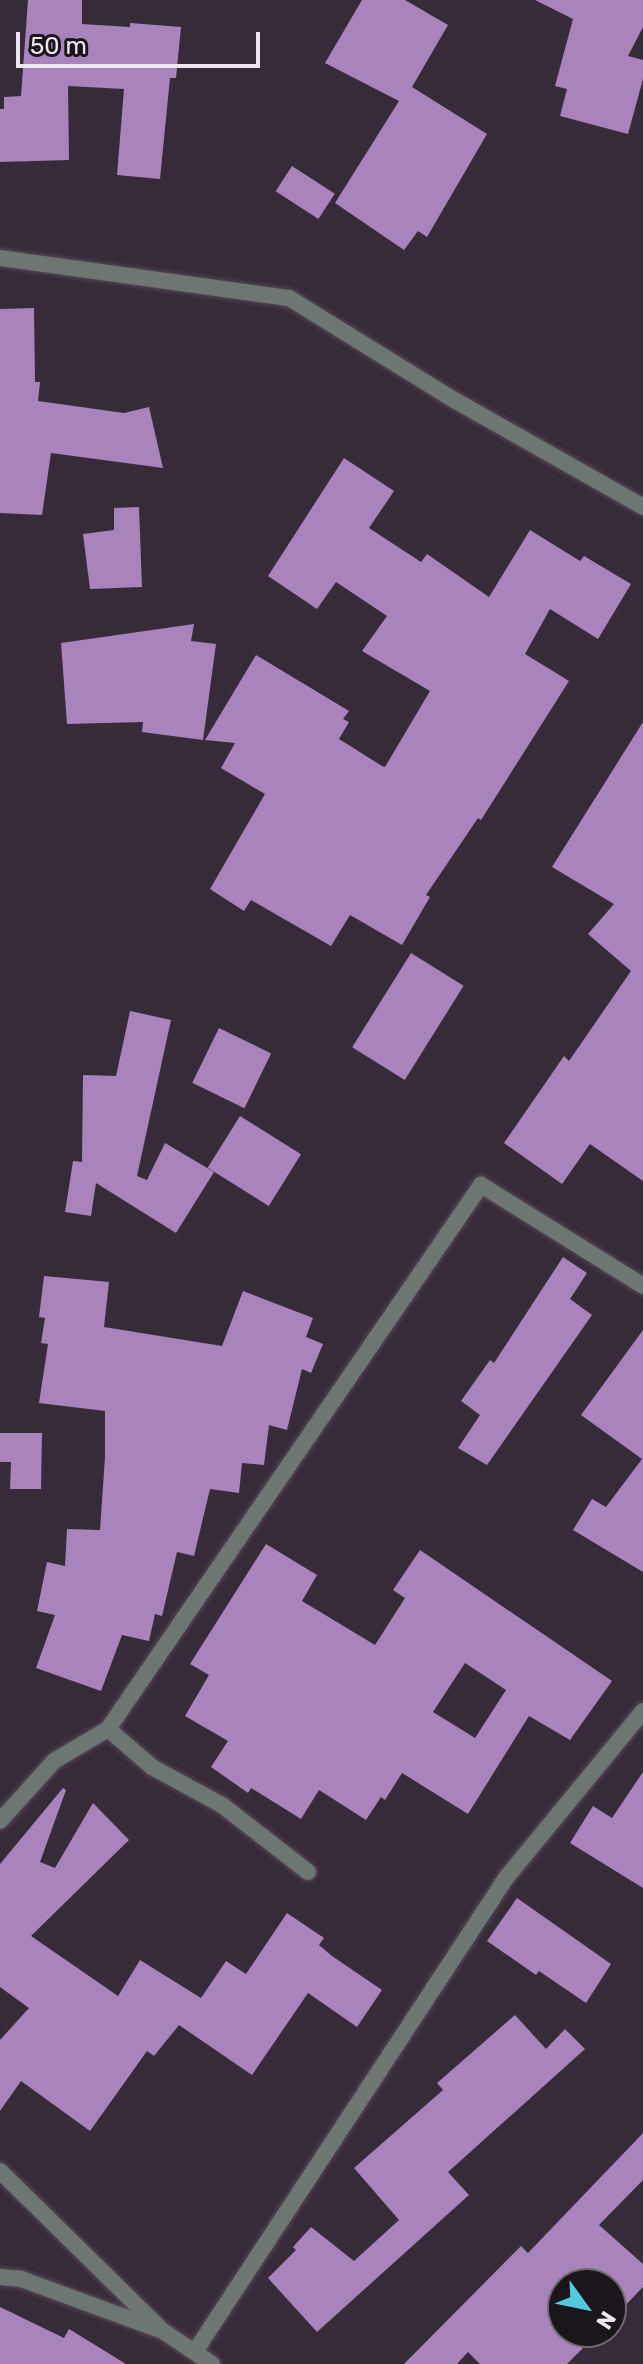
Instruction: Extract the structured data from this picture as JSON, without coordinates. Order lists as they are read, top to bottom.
{
  "scale_bar": "50 m",
  "north": "bottom right"
}
